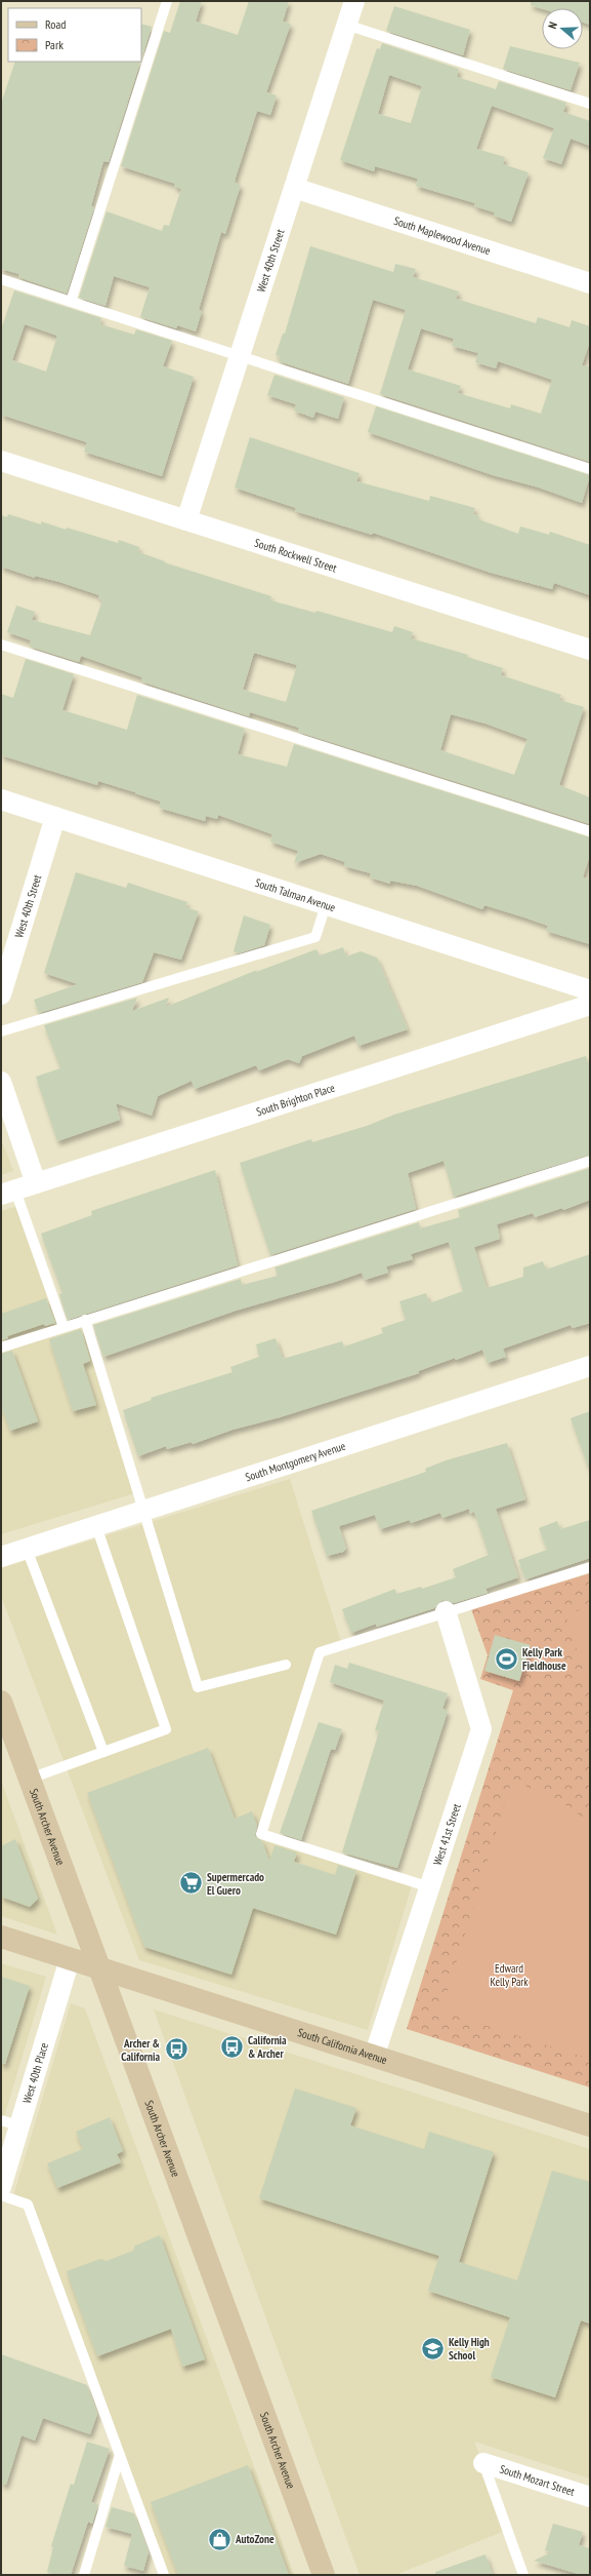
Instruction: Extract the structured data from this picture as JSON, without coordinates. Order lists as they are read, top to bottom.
{
  "streets": {
    "main road": ["South Archer Avenue", "South California Avenue"],
    "street": [
      "South Maplewood Avenue",
      "West 40th Street",
      "South Rockwell Street",
      "South Talman Avenue",
      "South Brighton Place",
      "South Montgomery Avenue",
      "West 41st Street",
      "West 40th Place",
      "South Mozart Street"
    ]
  },
  "crossings": [
    ["South Maplewood Avenue", "West 40th Street"],
    ["West 40th Street", "South Rockwell Street"],
    ["West 40th Street", "South Talman Avenue"],
    ["South Archer Avenue", "South California Avenue"],
    ["West 41st Street", "South California Avenue"],
    ["South California Avenue", "West 40th Place"]
  ],
  "parks": ["Edward Kelly Park"],
  "places": {
    "sports": ["Kelly Park Fieldhouse"],
    "supermarket": ["Supermercado El Guero"],
    "bus stop": ["California & Archer", "Archer & California"],
    "school or university": ["Kelly High School"],
    "shop": ["AutoZone"]
  },
  "legend": ["Road", "Park"],
  "north": "left"
}
